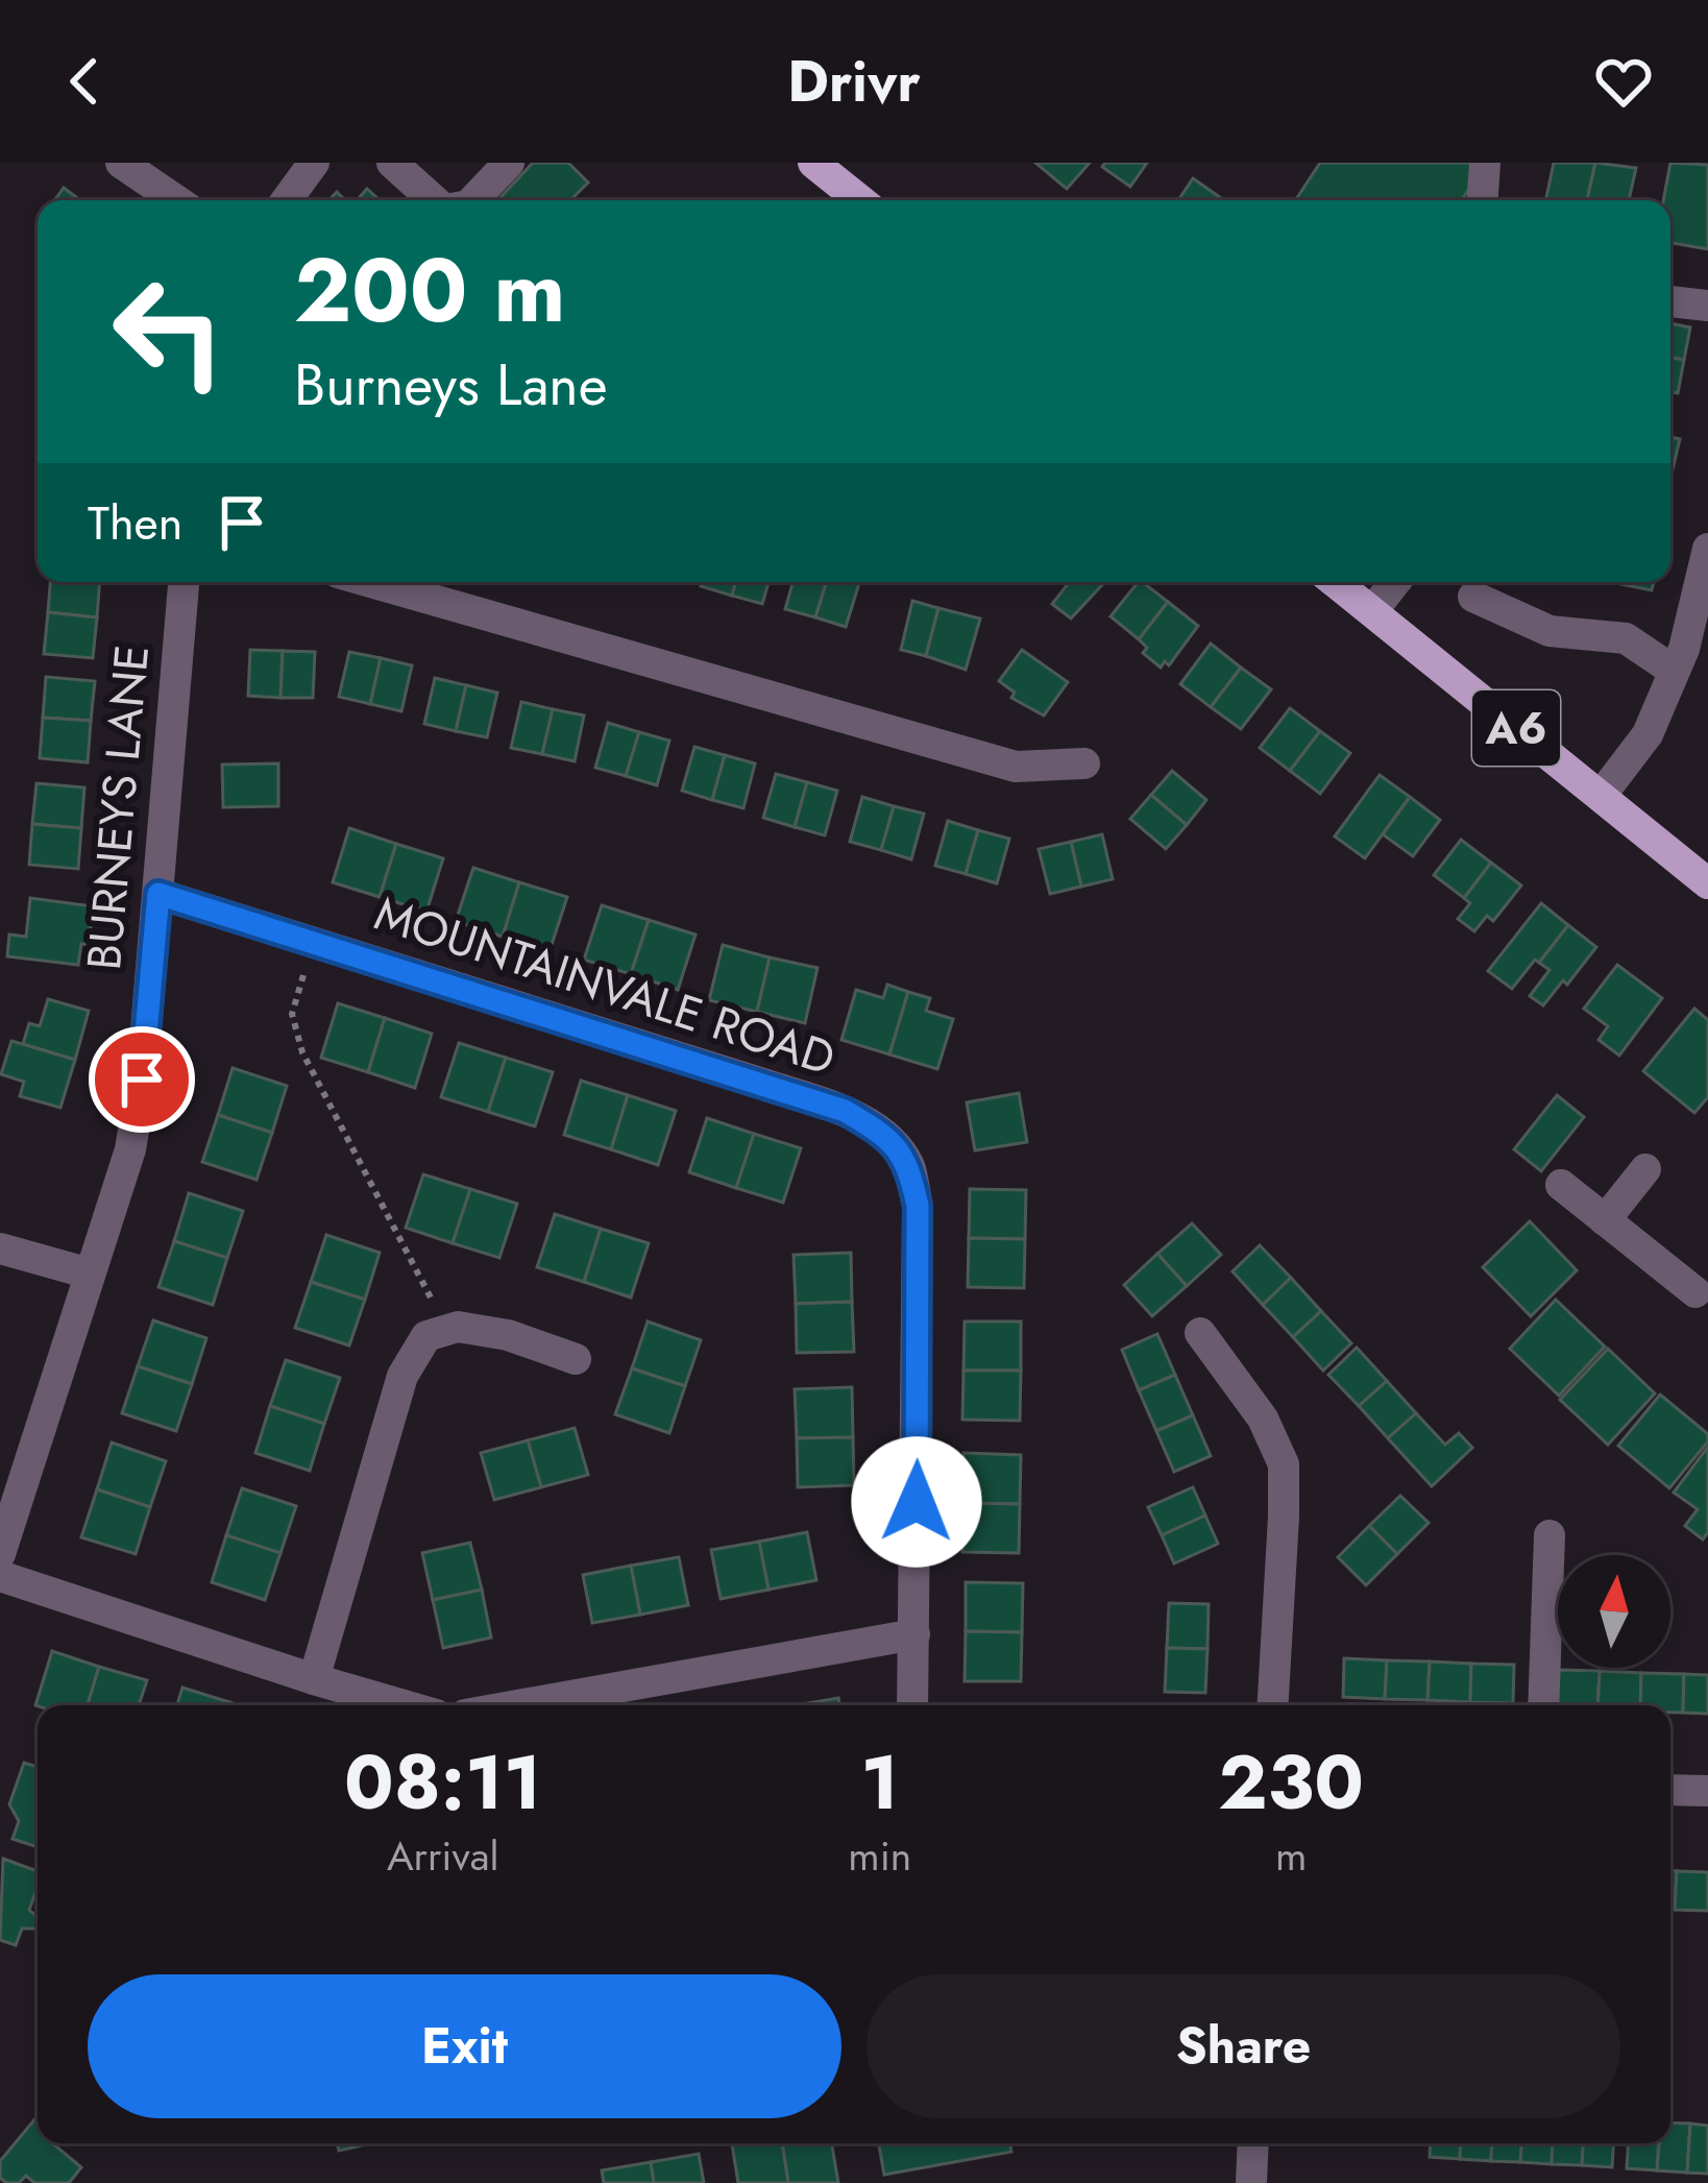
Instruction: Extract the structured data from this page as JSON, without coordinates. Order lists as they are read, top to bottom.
{
  "streets": {
    "main road": ["A6"],
    "street": ["BURNEYS LANE", "MOUNTAINVALE ROAD"]
  },
  "crossings": [
    ["BURNEYS LANE", "MOUNTAINVALE ROAD"]
  ],
  "north": "top",
  "page": {
    "header": "Drivr",
    "turn": ["200 m", "Burneys Lane"],
    "then": "Then",
    "eta": [
      "08:11",
      "Arrival",
      "1",
      "min",
      "230",
      "m"
    ],
    "buttons": ["Exit", "Share"]
  }
}
